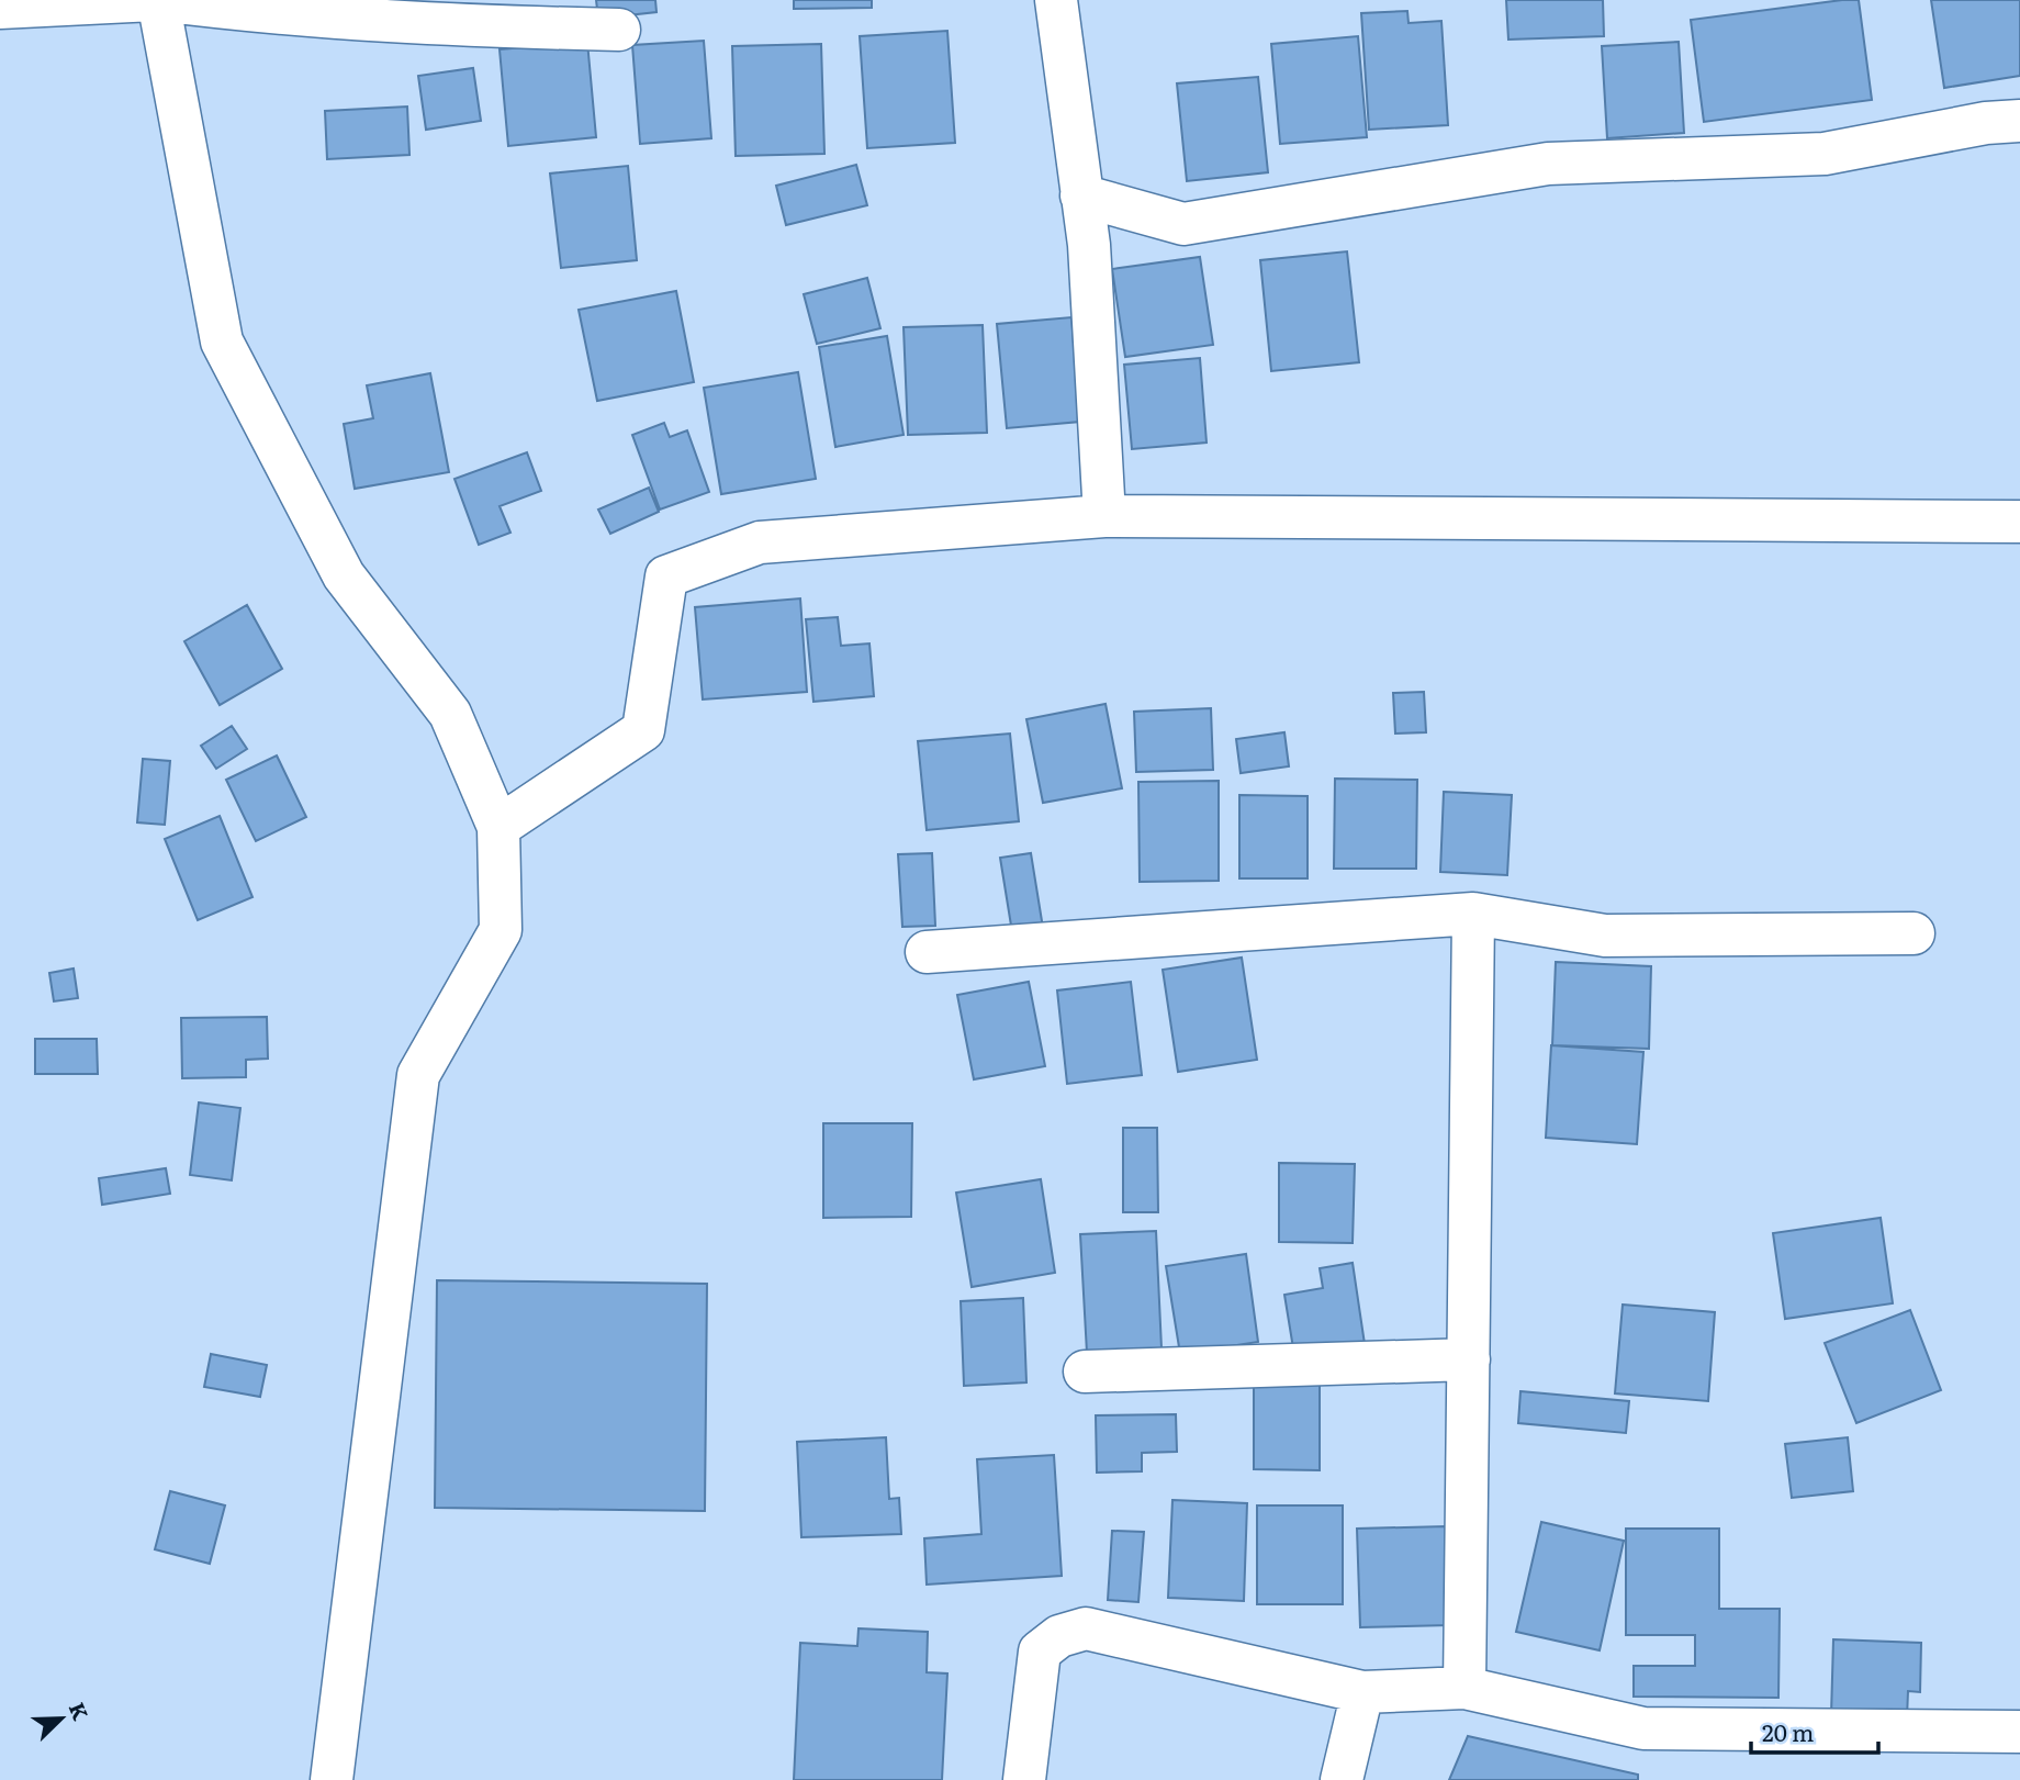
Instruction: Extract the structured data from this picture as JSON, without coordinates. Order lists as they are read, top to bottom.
{
  "scale_bar": "20 m",
  "north": "top right"
}
